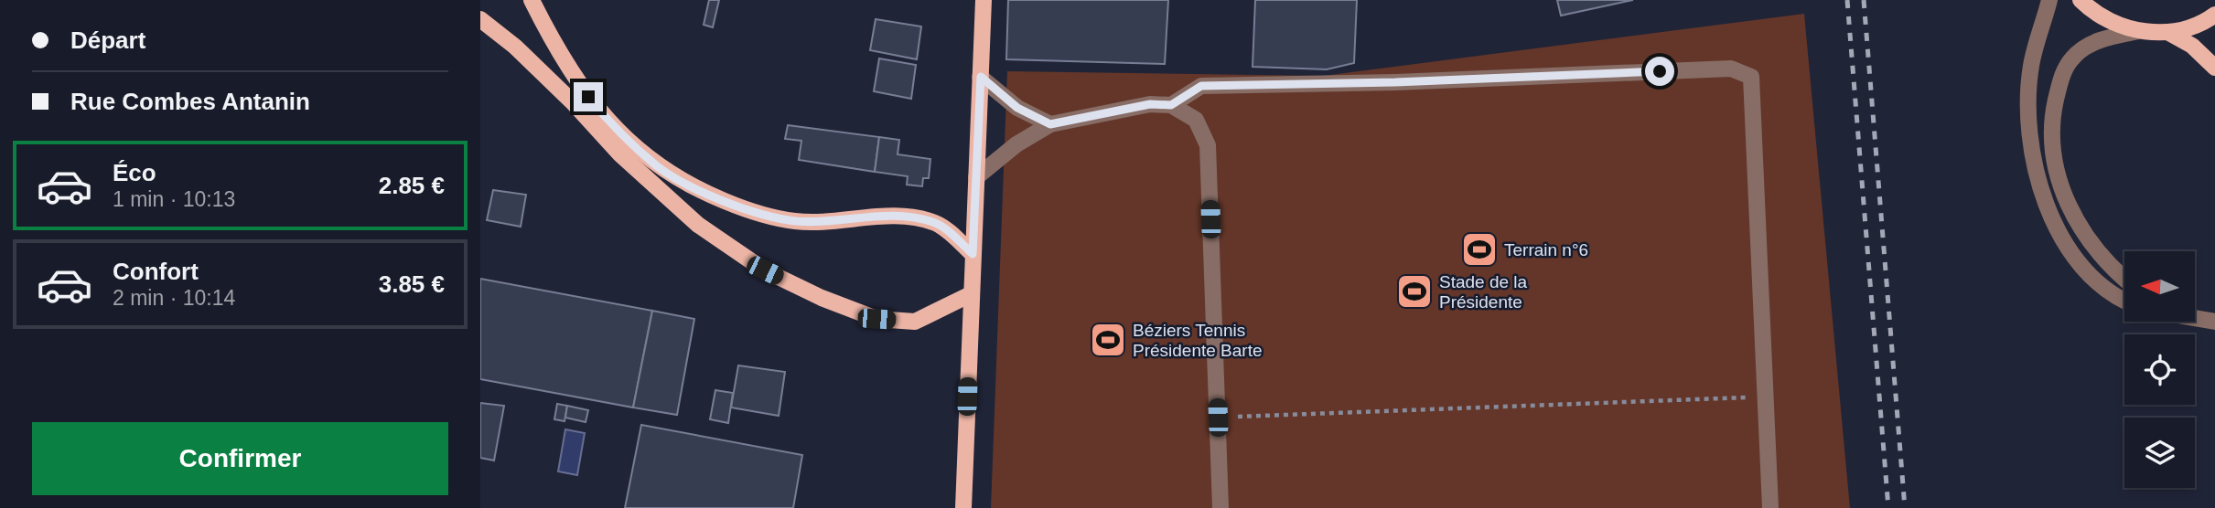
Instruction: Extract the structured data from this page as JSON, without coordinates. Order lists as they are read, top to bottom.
{
  "places": {
    "sports": ["Terrain n°6", "Stade de la Présidente", "Béziers Tennis Présidente Barte"]
  },
  "north": "left",
  "page": {
    "banner": ["Départ", "Rue Combes Antanin"],
    "list": [
      {
        "name": "Éco",
        "note": "1 min · 10:13",
        "value": "2.85 €"
      },
      {
        "name": "Confort",
        "note": "2 min · 10:14",
        "value": "3.85 €"
      }
    ],
    "buttons": "Confirmer"
  }
}
